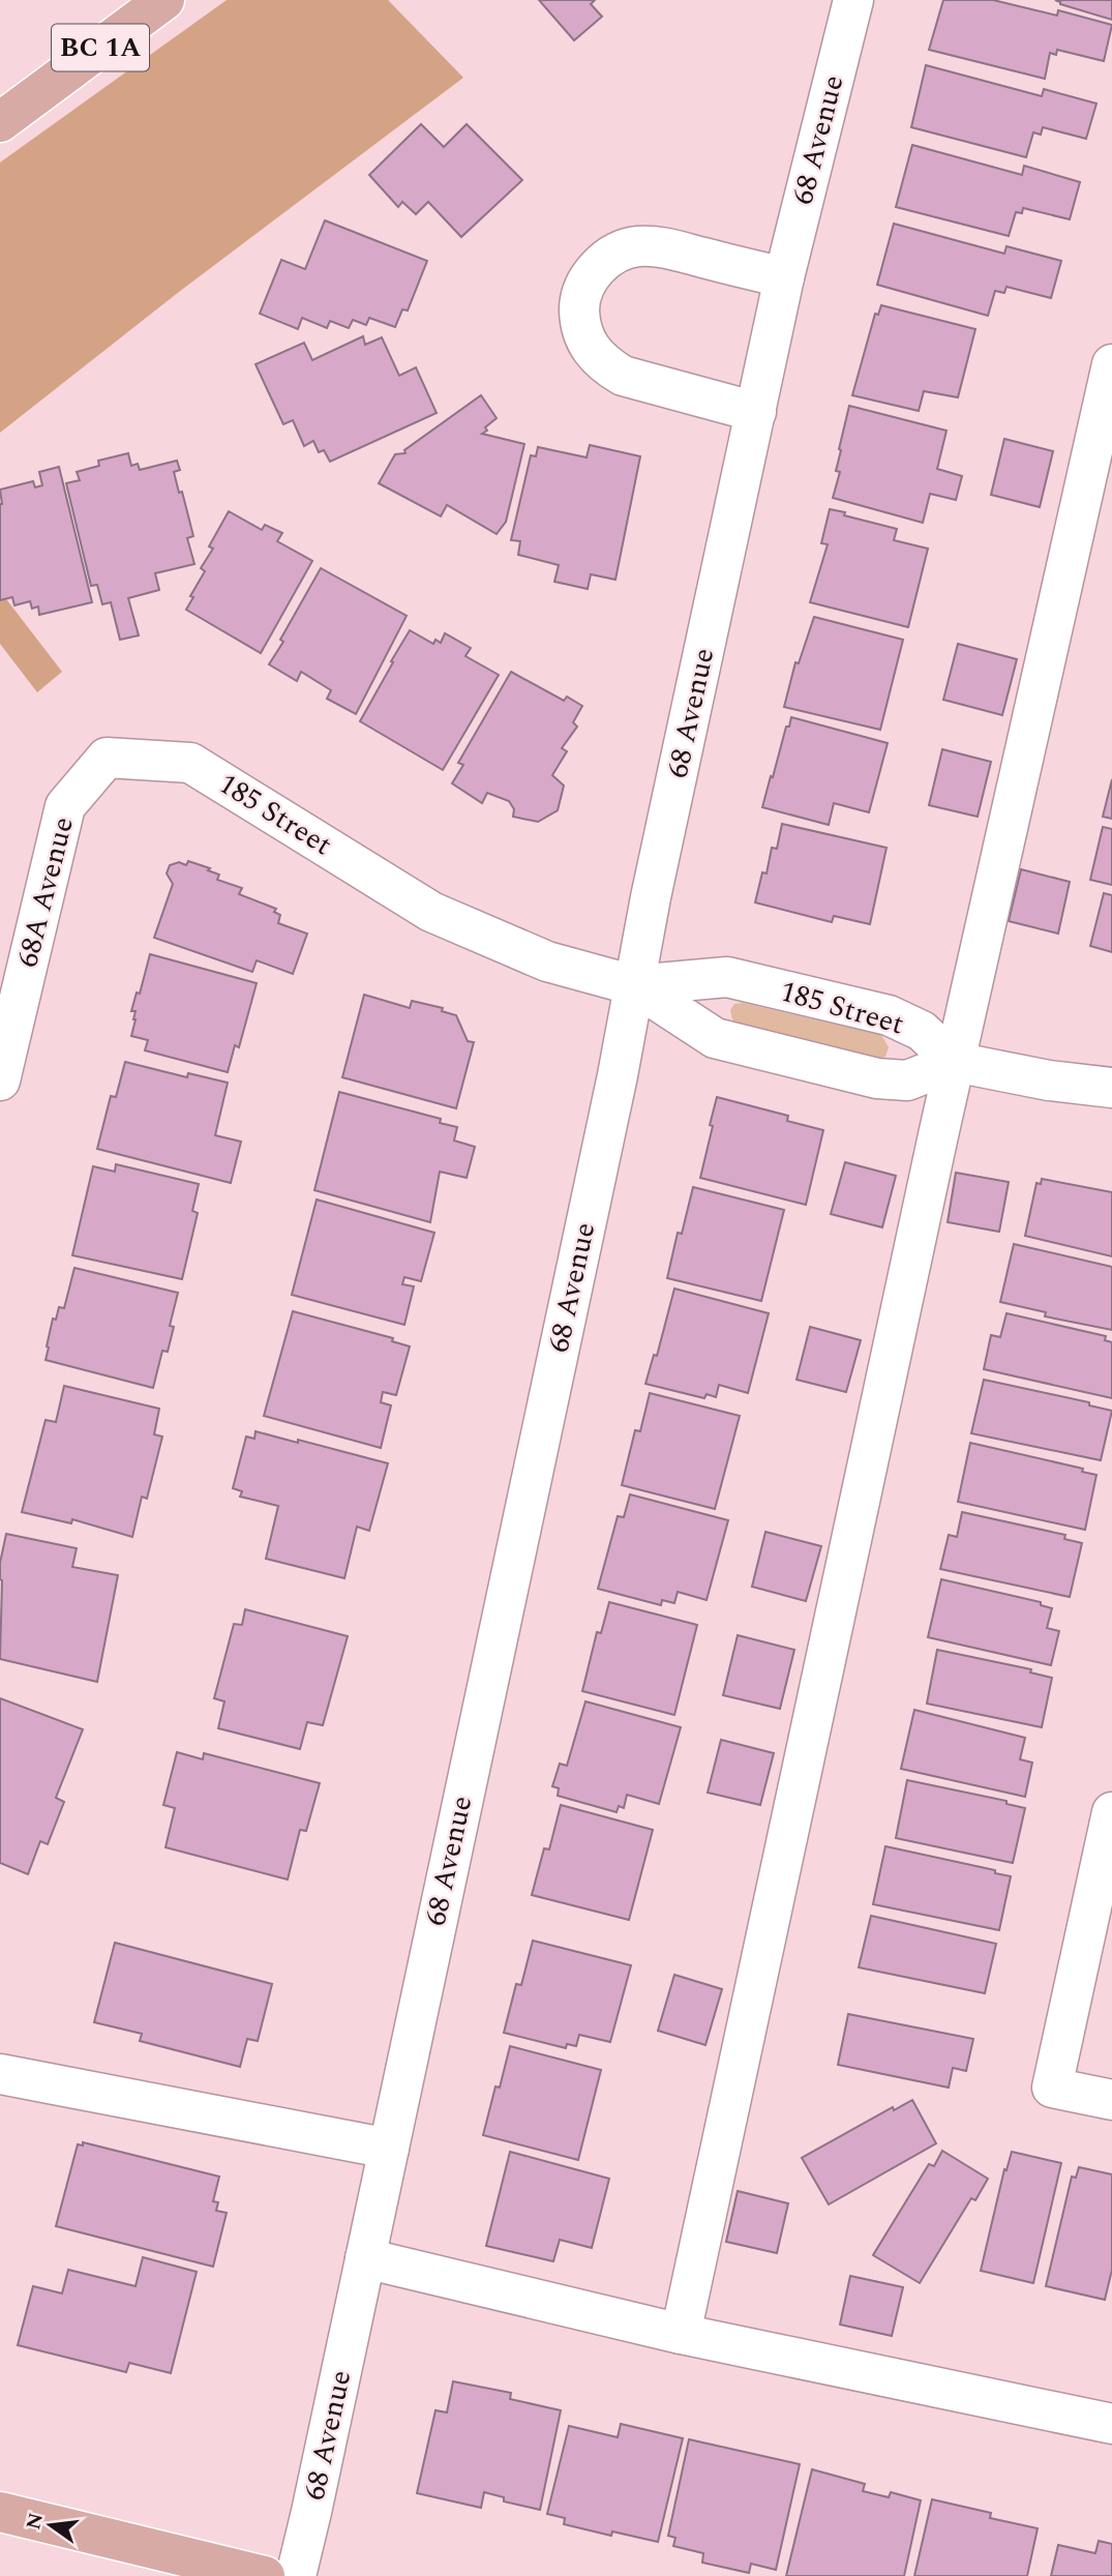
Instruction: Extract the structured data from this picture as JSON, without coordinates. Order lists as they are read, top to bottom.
{
  "streets": {
    "main road": ["BC 1A"],
    "street": ["68 Avenue", "185 Street", "68A Avenue"]
  },
  "crossings": [
    ["68 Avenue", "185 Street"],
    ["185 Street", "68A Avenue"]
  ],
  "north": "left"
}
